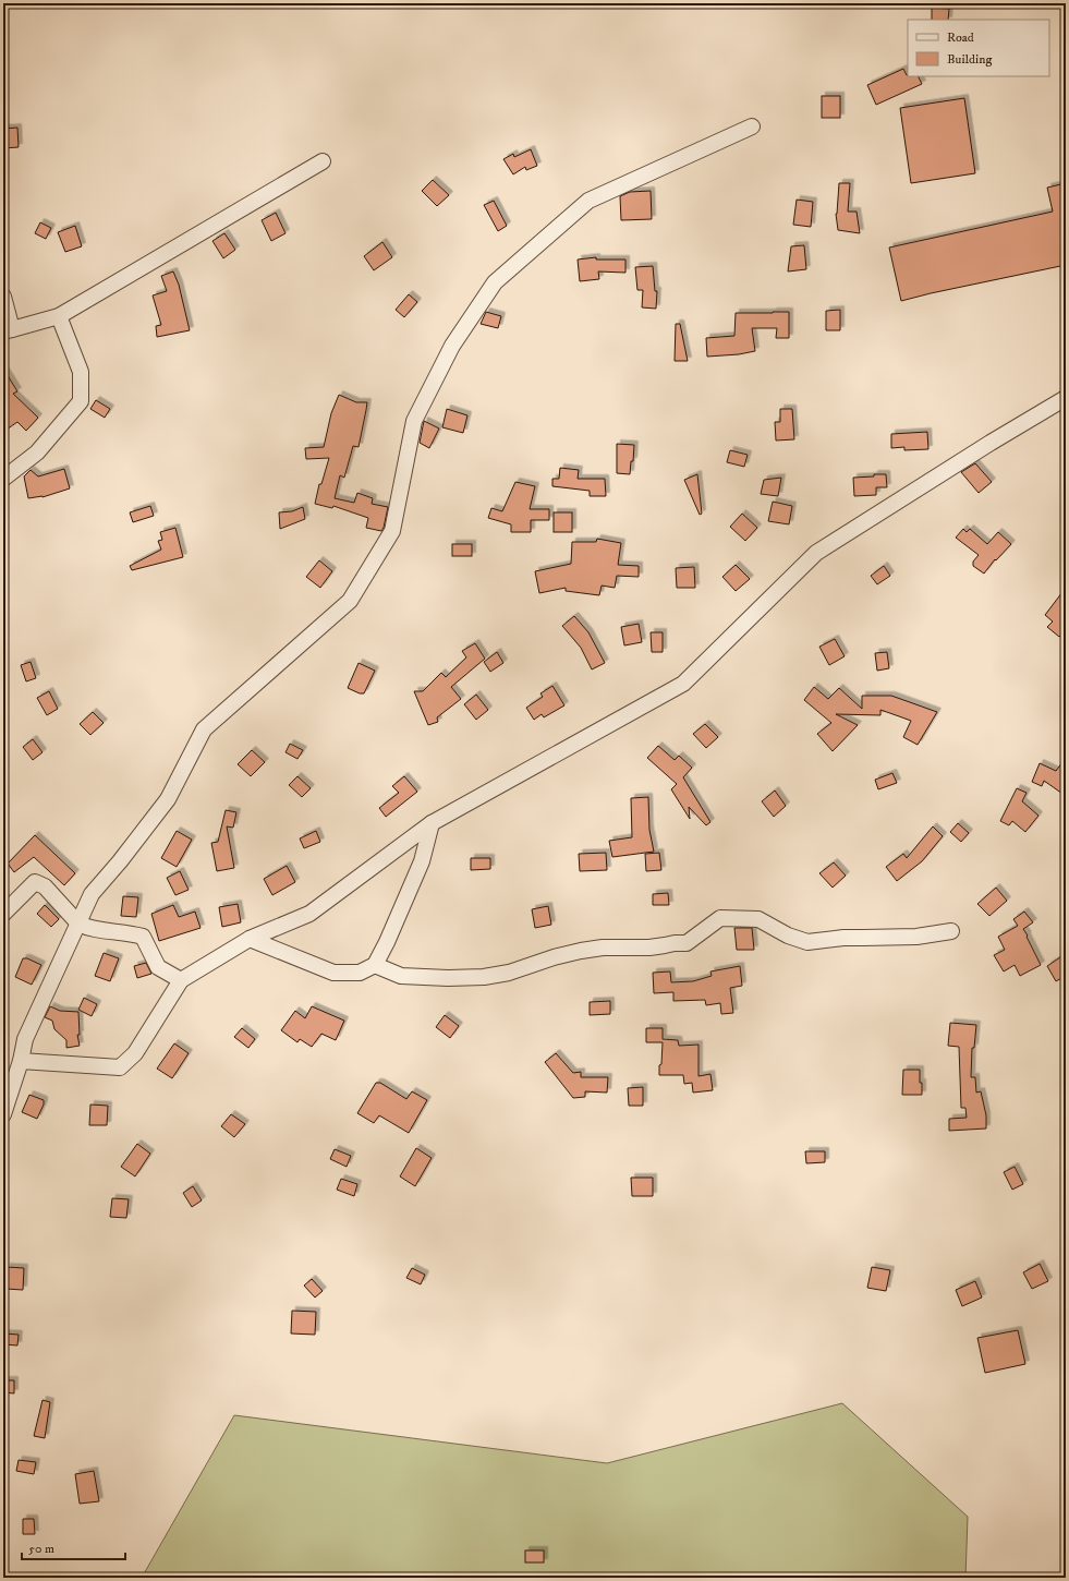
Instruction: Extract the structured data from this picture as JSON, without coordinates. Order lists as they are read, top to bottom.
{
  "legend": ["Road", "Building"],
  "scale_bar": "50 m"
}
